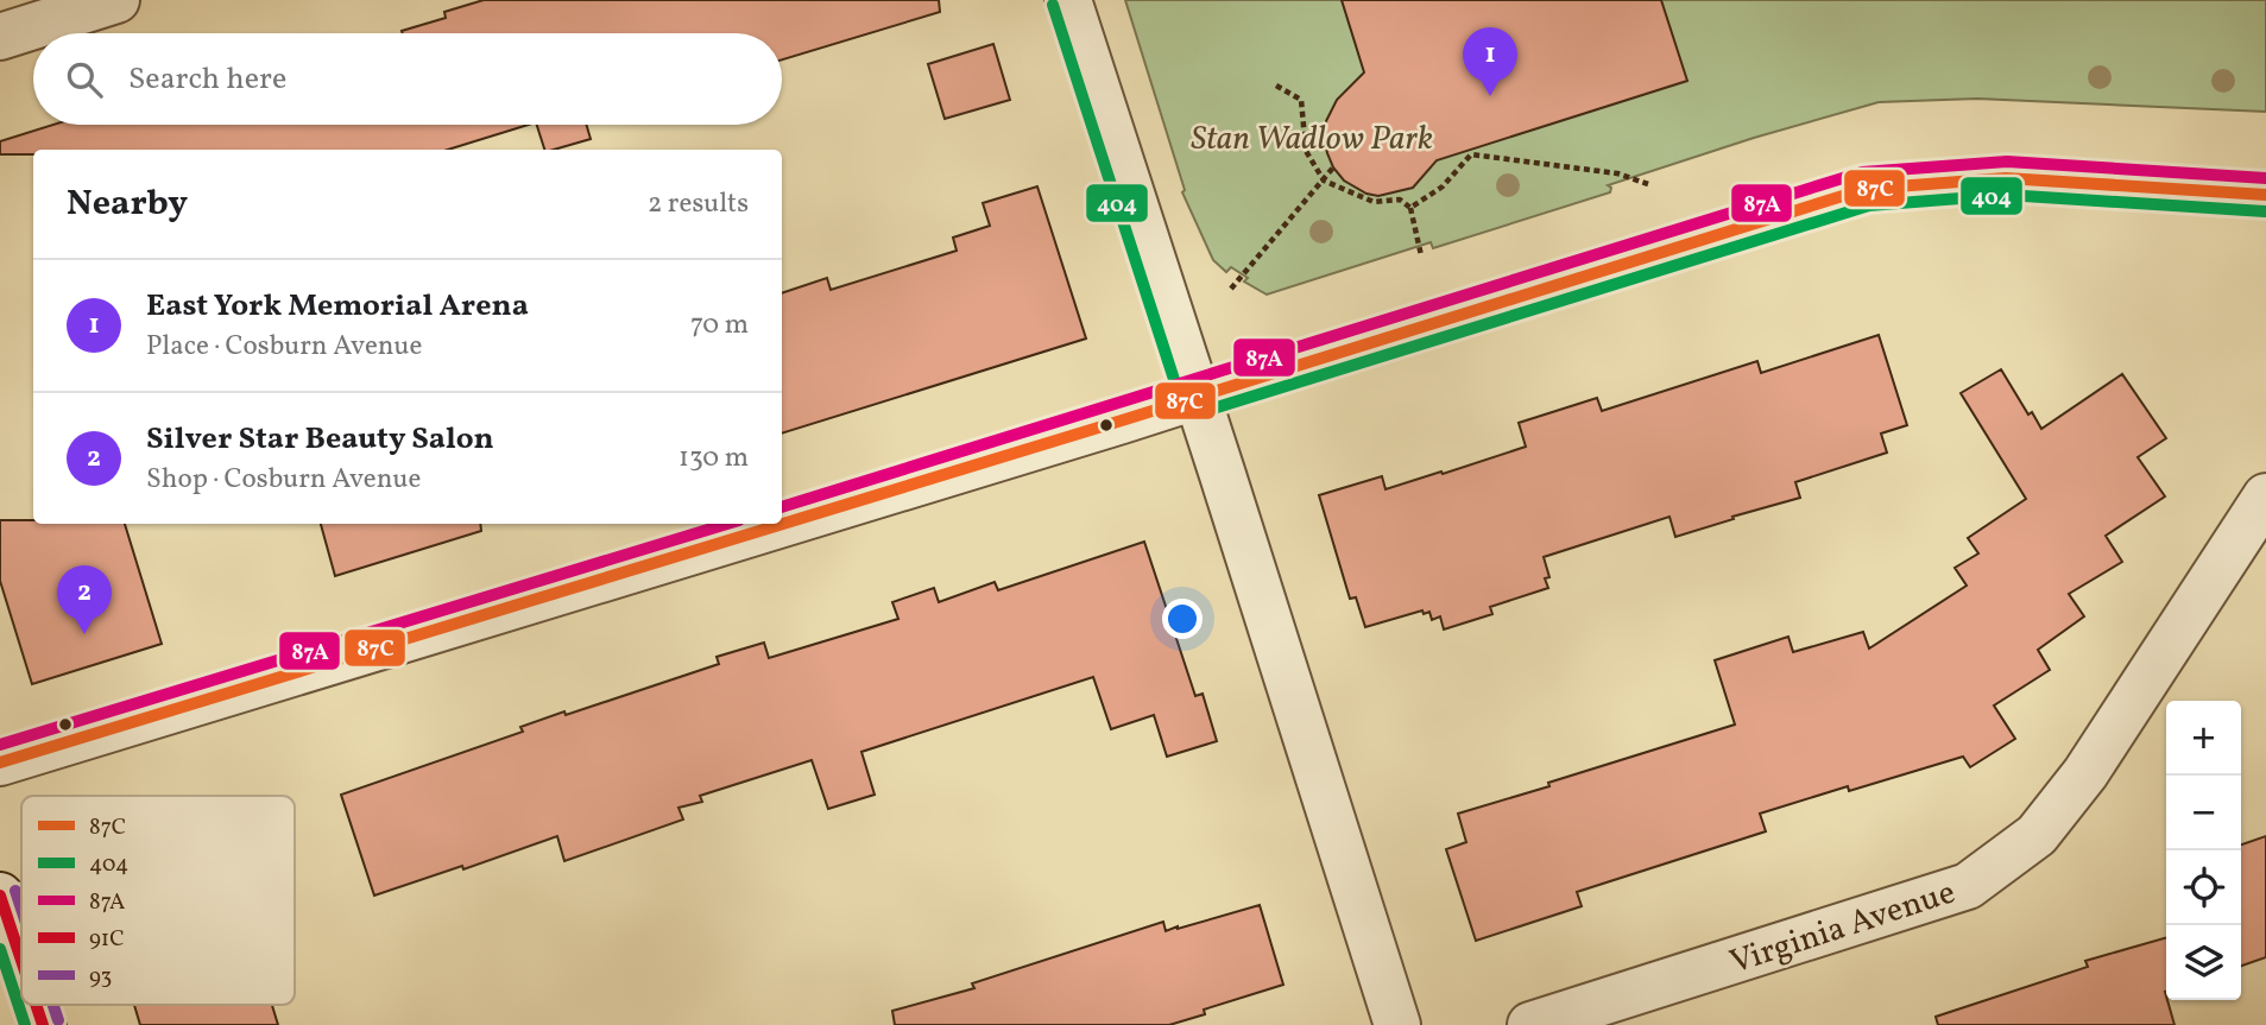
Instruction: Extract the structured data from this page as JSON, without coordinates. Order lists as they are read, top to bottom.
{
  "streets": {
    "street": ["Virginia Avenue"]
  },
  "parks": ["Stan Wadlow Park"],
  "lines": [
    "transit line 404",
    "transit line 87A",
    "transit line 87C",
    "transit line 93",
    "transit line 91C"
  ],
  "legend": [
    "87C",
    "404",
    "87A",
    "91C",
    "93"
  ],
  "page": {
    "pins": ["1", "2"],
    "search": "Search here",
    "heading": ["Nearby", "2 results"],
    "list": [
      {
        "mark": "1",
        "name": "East York Memorial Arena",
        "note": "Place · Cosburn Avenue",
        "value": "70 m"
      },
      {
        "mark": "2",
        "name": "Silver Star Beauty Salon",
        "note": "Shop · Cosburn Avenue",
        "value": "130 m"
      }
    ],
    "map_buttons": ["+", "−"]
  }
}
